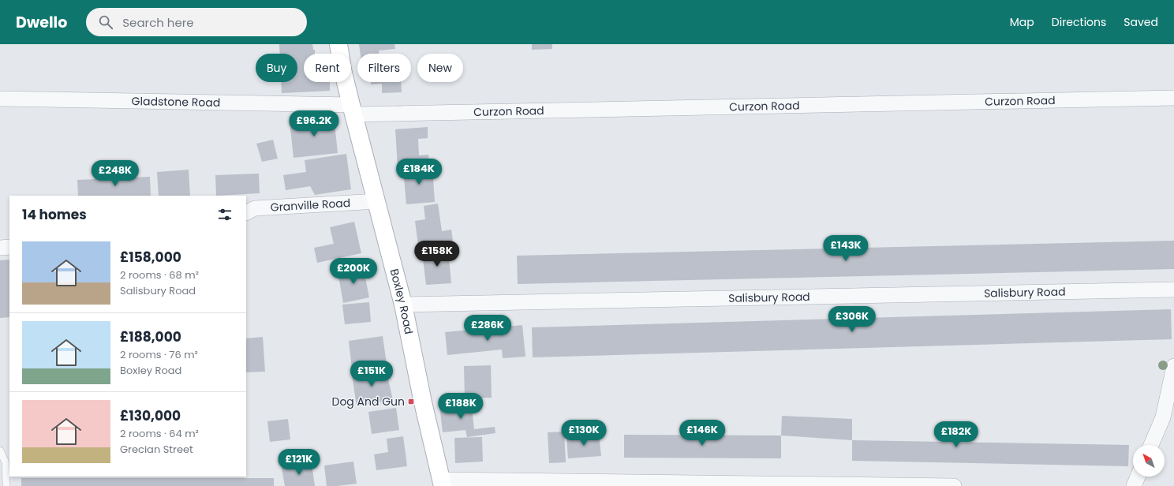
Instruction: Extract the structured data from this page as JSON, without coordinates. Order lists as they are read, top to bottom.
{
  "streets": {
    "street": [
      "Curzon Road",
      "Gladstone Road",
      "Granville Road",
      "Salisbury Road",
      "Boxley Road"
    ]
  },
  "crossings": [
    ["Curzon Road", "Gladstone Road"],
    ["Curzon Road", "Boxley Road"],
    ["Gladstone Road", "Boxley Road"],
    ["Granville Road", "Boxley Road"],
    ["Salisbury Road", "Boxley Road"]
  ],
  "places": {
    "transit": ["Dog And Gun"]
  },
  "north": "top left",
  "page": {
    "header": "Dwello",
    "search": "Search here",
    "nav": ["Map", "Directions", "Saved"],
    "chip": [
      "Buy",
      "Rent",
      "Filters",
      "New"
    ],
    "price": [
      "£96.2K",
      "£184K",
      "£248K",
      "£143K",
      "£158K",
      "£200K",
      "£306K",
      "£286K",
      "£151K",
      "£188K",
      "£130K",
      "£146K",
      "£182K",
      "£121K"
    ],
    "heading": "14 homes",
    "list": [
      {
        "name": "£158,000",
        "note": "2 rooms · 68 m² · Salisbury Road"
      },
      {
        "name": "£188,000",
        "note": "2 rooms · 76 m² · Boxley Road"
      },
      {
        "name": "£130,000",
        "note": "2 rooms · 64 m² · Grecian Street"
      }
    ]
  }
}
